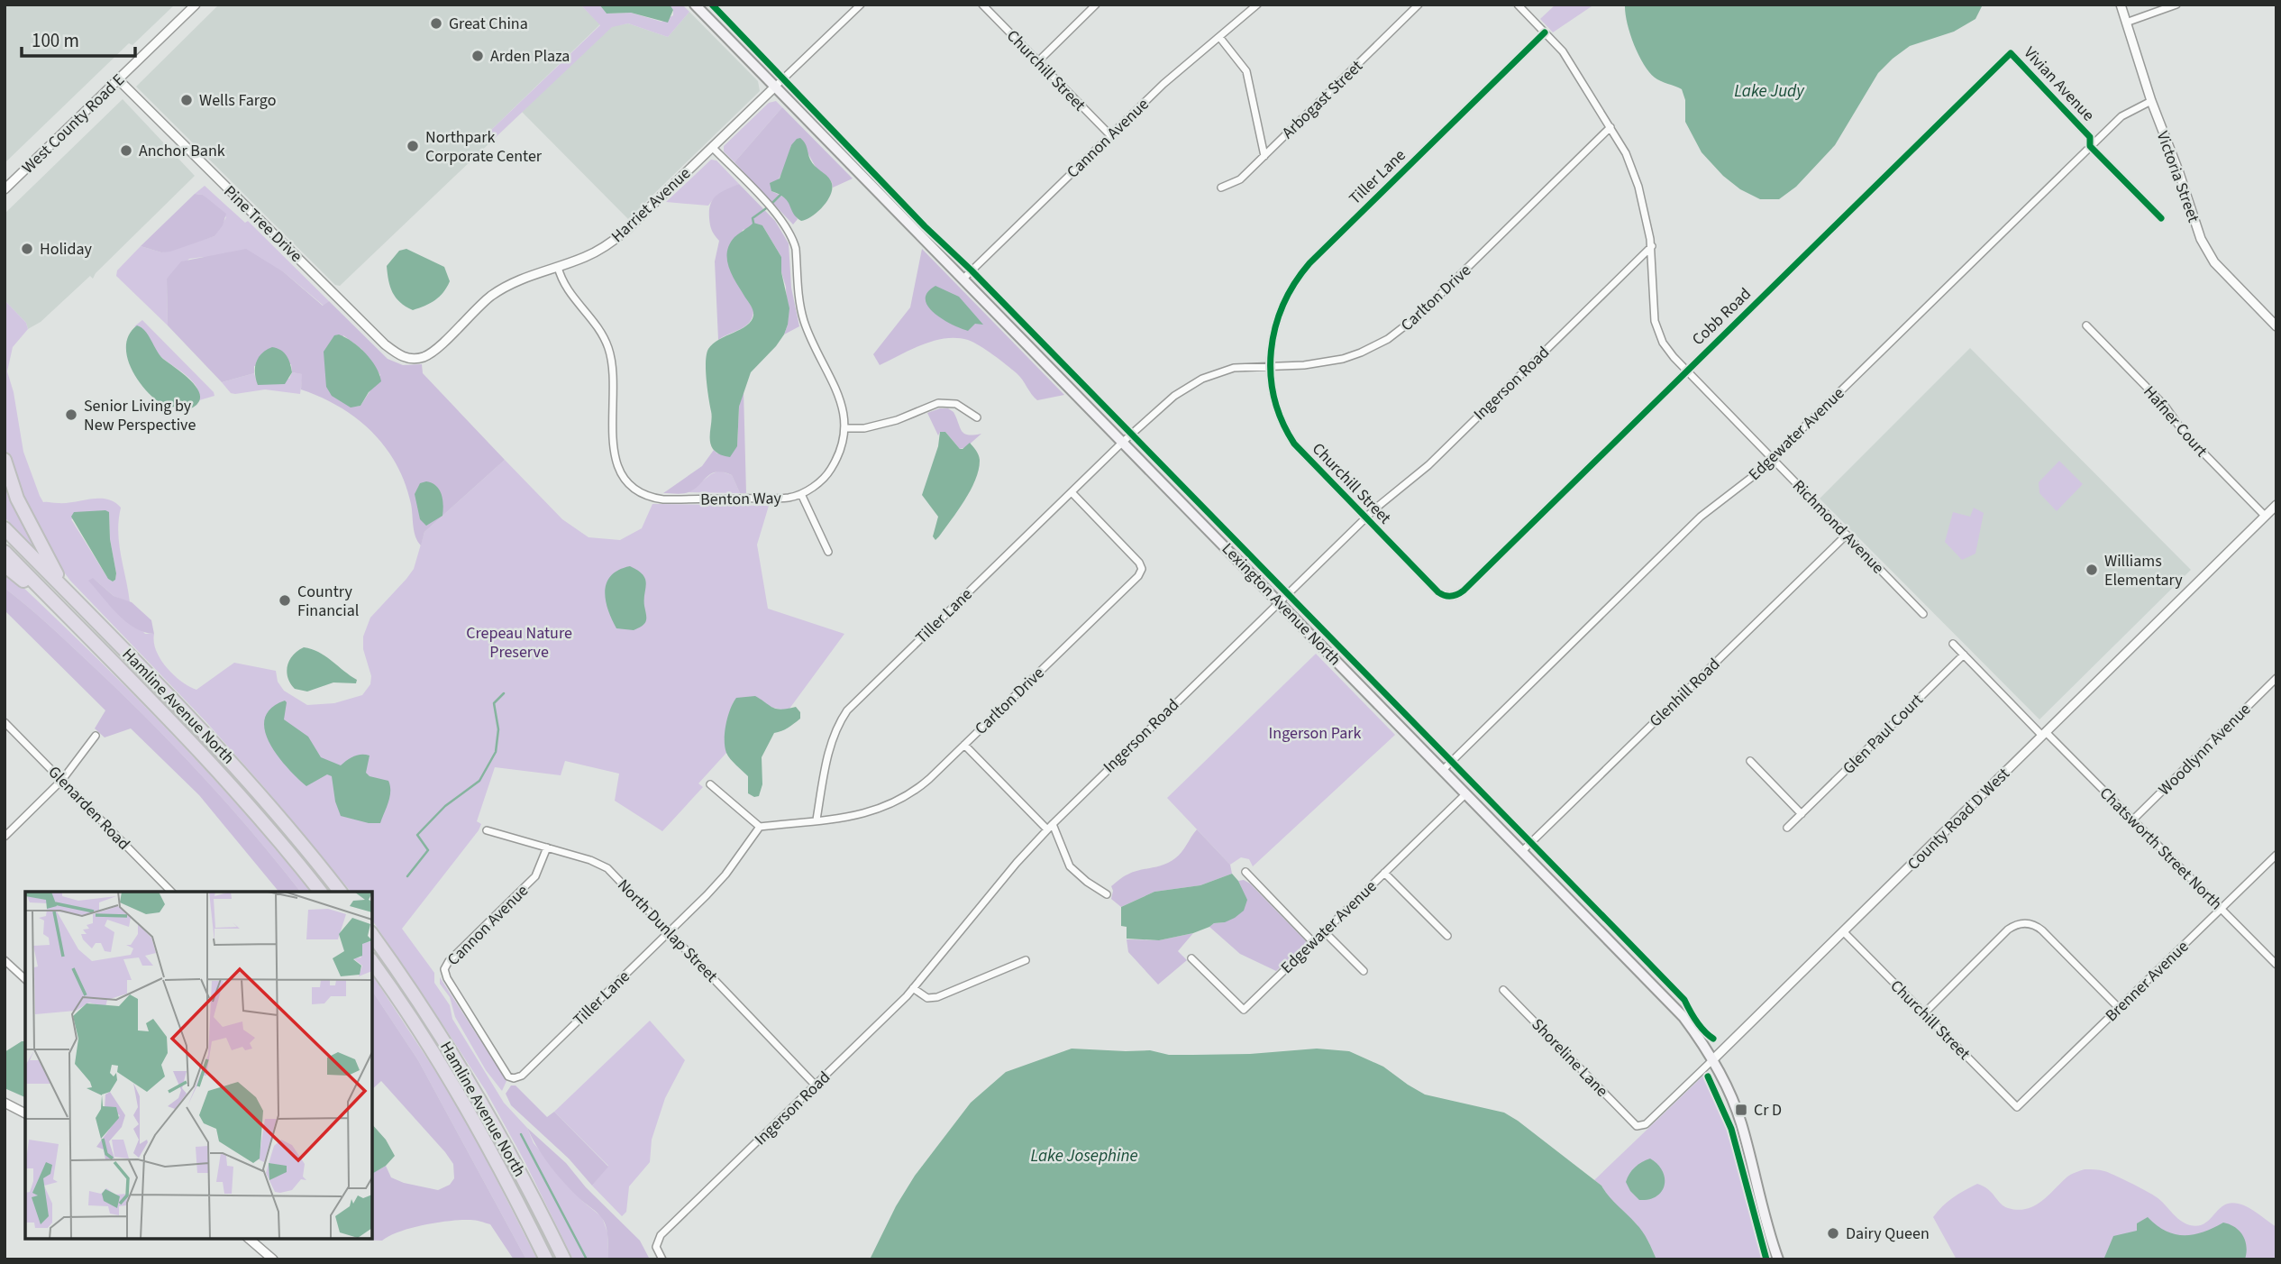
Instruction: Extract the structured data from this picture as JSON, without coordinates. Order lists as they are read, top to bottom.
{
  "streets": {
    "highway": ["Hamline Avenue North"],
    "main road": ["Lexington Avenue North"],
    "street": [
      "Churchill Street",
      "Vivian Avenue",
      "Arbogast Street",
      "West County Road E",
      "Cannon Avenue",
      "Tiller Lane",
      "Victoria Street",
      "Harriet Avenue",
      "Pine Tree Drive",
      "Carlton Drive",
      "Cobb Road",
      "Ingerson Road",
      "Hafner Court",
      "Edgewater Avenue",
      "Benton Way",
      "Richmond Avenue",
      "Glenhill Road",
      "Glen Paul Court",
      "Woodlynn Avenue",
      "Glenarden Road",
      "County Road D West",
      "Chatsworth Street North",
      "North Dunlap Street",
      "Brenner Avenue",
      "Shoreline Lane"
    ]
  },
  "crossings": [
    ["Churchill Street", "Cannon Avenue"],
    ["Churchill Street", "Tiller Lane"],
    ["Churchill Street", "Carlton Drive"],
    ["Churchill Street", "Cobb Road"],
    ["Churchill Street", "Ingerson Road"],
    ["Churchill Street", "County Road D West"],
    ["Churchill Street", "Brenner Avenue"],
    ["Vivian Avenue", "Cobb Road"],
    ["Vivian Avenue", "Edgewater Avenue"],
    ["West County Road E", "Pine Tree Drive"],
    ["Cannon Avenue", "Tiller Lane"],
    ["Cannon Avenue", "Lexington Avenue North"],
    ["Cannon Avenue", "North Dunlap Street"],
    ["Tiller Lane", "Carlton Drive"],
    ["Tiller Lane", "Richmond Avenue"],
    ["Tiller Lane", "Lexington Avenue North"],
    ["Tiller Lane", "North Dunlap Street"],
    ["Victoria Street", "Edgewater Avenue"],
    ["Harriet Avenue", "Pine Tree Drive"],
    ["Harriet Avenue", "Benton Way"],
    ["Harriet Avenue", "Lexington Avenue North"],
    ["Carlton Drive", "Richmond Avenue"],
    ["Carlton Drive", "Lexington Avenue North"],
    ["Cobb Road", "Richmond Avenue"],
    ["Ingerson Road", "Richmond Avenue"],
    ["Ingerson Road", "Lexington Avenue North"],
    ["Ingerson Road", "North Dunlap Street"],
    ["Hafner Court", "County Road D West"],
    ["Edgewater Avenue", "Richmond Avenue"],
    ["Edgewater Avenue", "Lexington Avenue North"],
    ["Richmond Avenue", "Glenhill Road"],
    ["Lexington Avenue North", "Glenhill Road"],
    ["Lexington Avenue North", "County Road D West"],
    ["Woodlynn Avenue", "Chatsworth Street North"],
    ["County Road D West", "Chatsworth Street North"],
    ["County Road D West", "Shoreline Lane"],
    ["Chatsworth Street North", "Brenner Avenue"]
  ],
  "water": ["Lake Judy", "Lake Josephine"],
  "parks": ["Crepeau Nature Preserve", "Ingerson Park"],
  "places": {
    "other": [
      "Great China",
      "Arden Plaza",
      "Wells Fargo",
      "Northpark Corporate Center",
      "Anchor Bank",
      "Holiday",
      "Senior Living by New Perspective",
      "Williams Elementary",
      "Country Financial",
      "Dairy Queen"
    ],
    "transit": ["Cr D"]
  },
  "scale_bar": "100 m"
}
